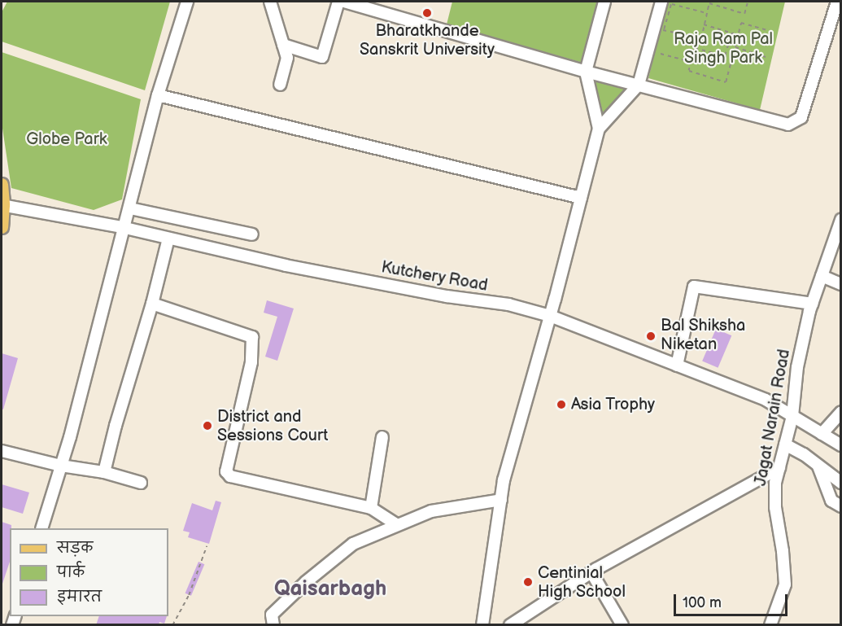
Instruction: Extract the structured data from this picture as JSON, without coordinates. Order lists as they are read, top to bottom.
{
  "streets": {
    "street": ["Kutchery Road", "Jagat Narain Road"]
  },
  "crossings": [
    ["Kutchery Road", "Jagat Narain Road"]
  ],
  "districts": ["Qaisarbagh"],
  "parks": ["Raja Ram Pal Singh Park", "Globe Park"],
  "places": [
    "Bharatkhande Sanskrit University",
    "Bal Shiksha Niketan",
    "Asia Trophy",
    "District and Sessions Court",
    "Centinial High School"
  ],
  "legend": ["सड़क", "पार्क", "इमारत"],
  "scale_bar": "100 m"
}
